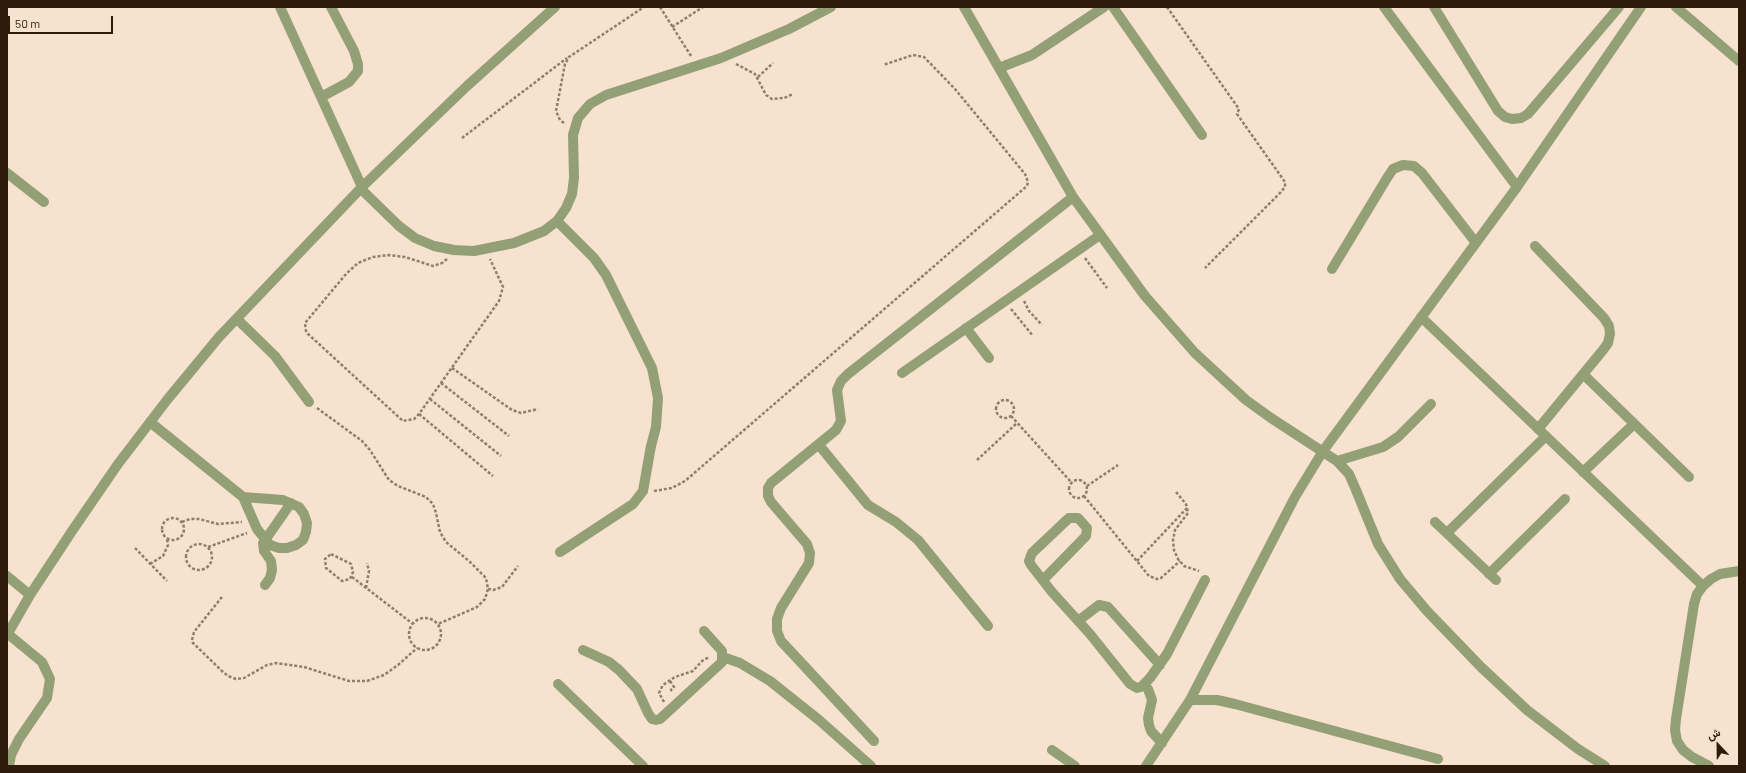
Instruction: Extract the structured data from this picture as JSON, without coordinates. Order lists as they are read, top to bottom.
{
  "scale_bar": "50 m",
  "north": "top"
}
